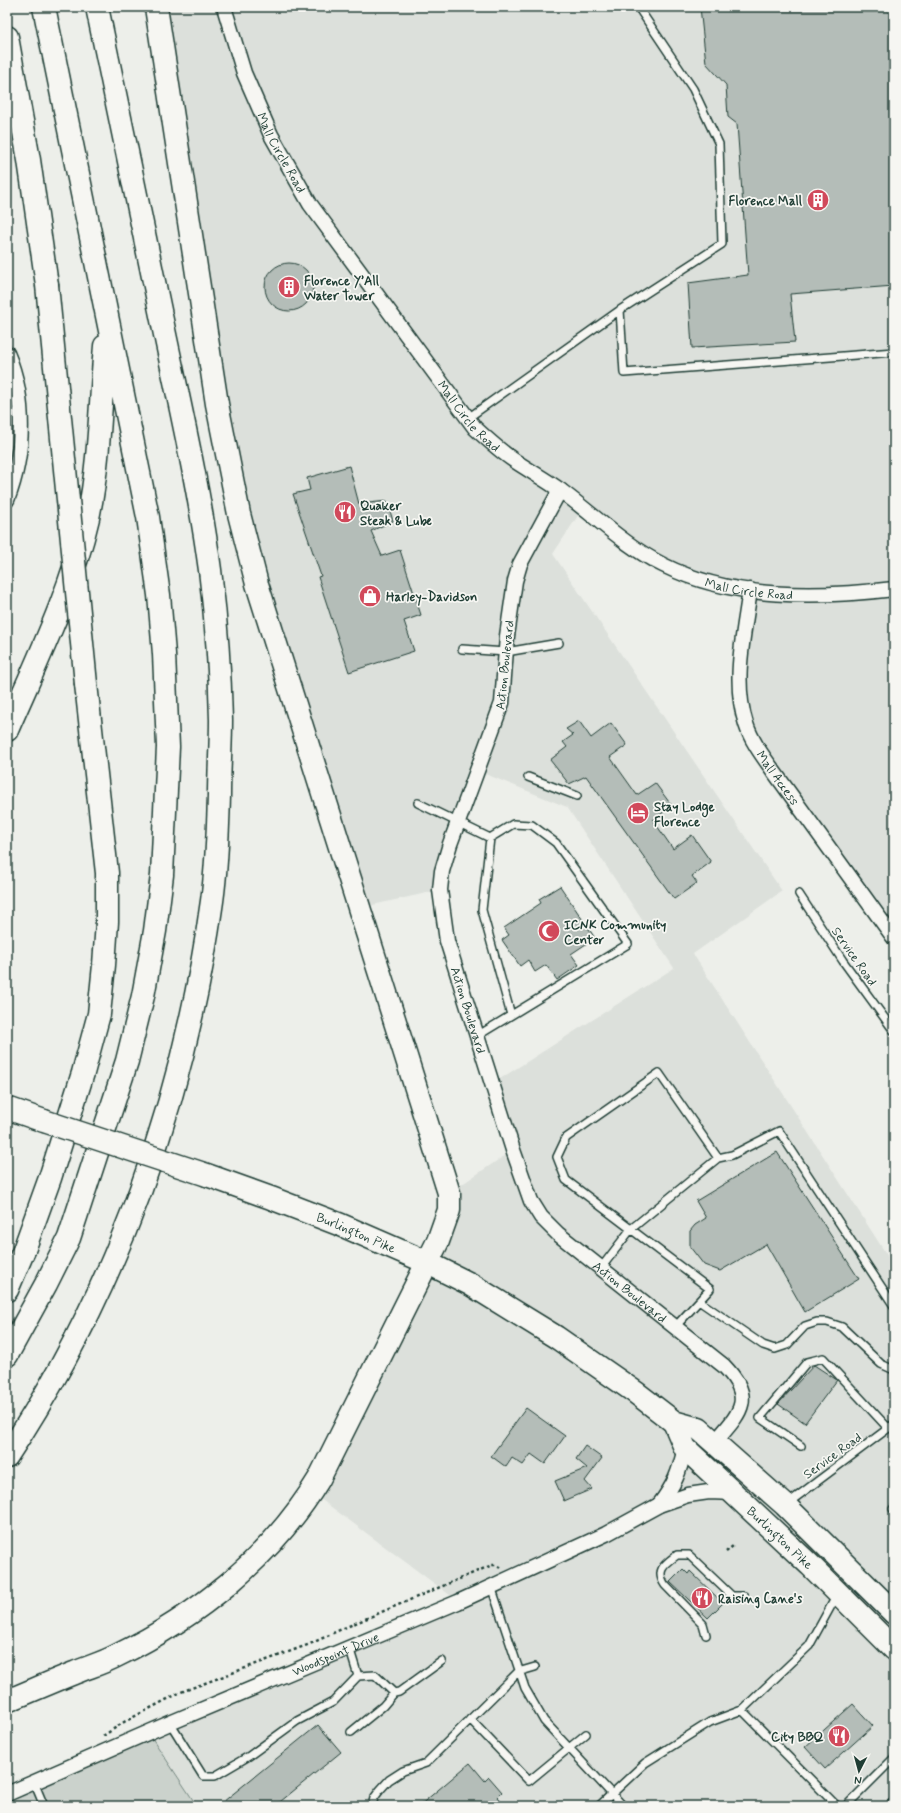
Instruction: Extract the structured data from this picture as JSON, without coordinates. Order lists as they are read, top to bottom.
{
  "streets": {
    "main road": ["Burlington Pike"],
    "street": [
      "Mall Circle Road",
      "Action Boulevard",
      "Mall Access",
      "Woodspoint Drive"
    ],
    "lane": ["Service Road"]
  },
  "crossings": [
    ["Mall Circle Road", "Action Boulevard"],
    ["Mall Circle Road", "Mall Access"],
    ["Action Boulevard", "Burlington Pike"],
    ["Service Road", "Burlington Pike"],
    ["Burlington Pike", "Woodspoint Drive"]
  ],
  "places": {
    "building": ["Florence Mall", "Florence Y’All Water Tower"],
    "restaurant": ["Quaker Steak & Lube", "Raising Cane's", "City BBQ"],
    "shop": ["Harley-Davidson"],
    "hotel": ["Stay Lodge Florence"],
    "mosque": ["ICNK Community Center"]
  },
  "north": "bottom"
}
